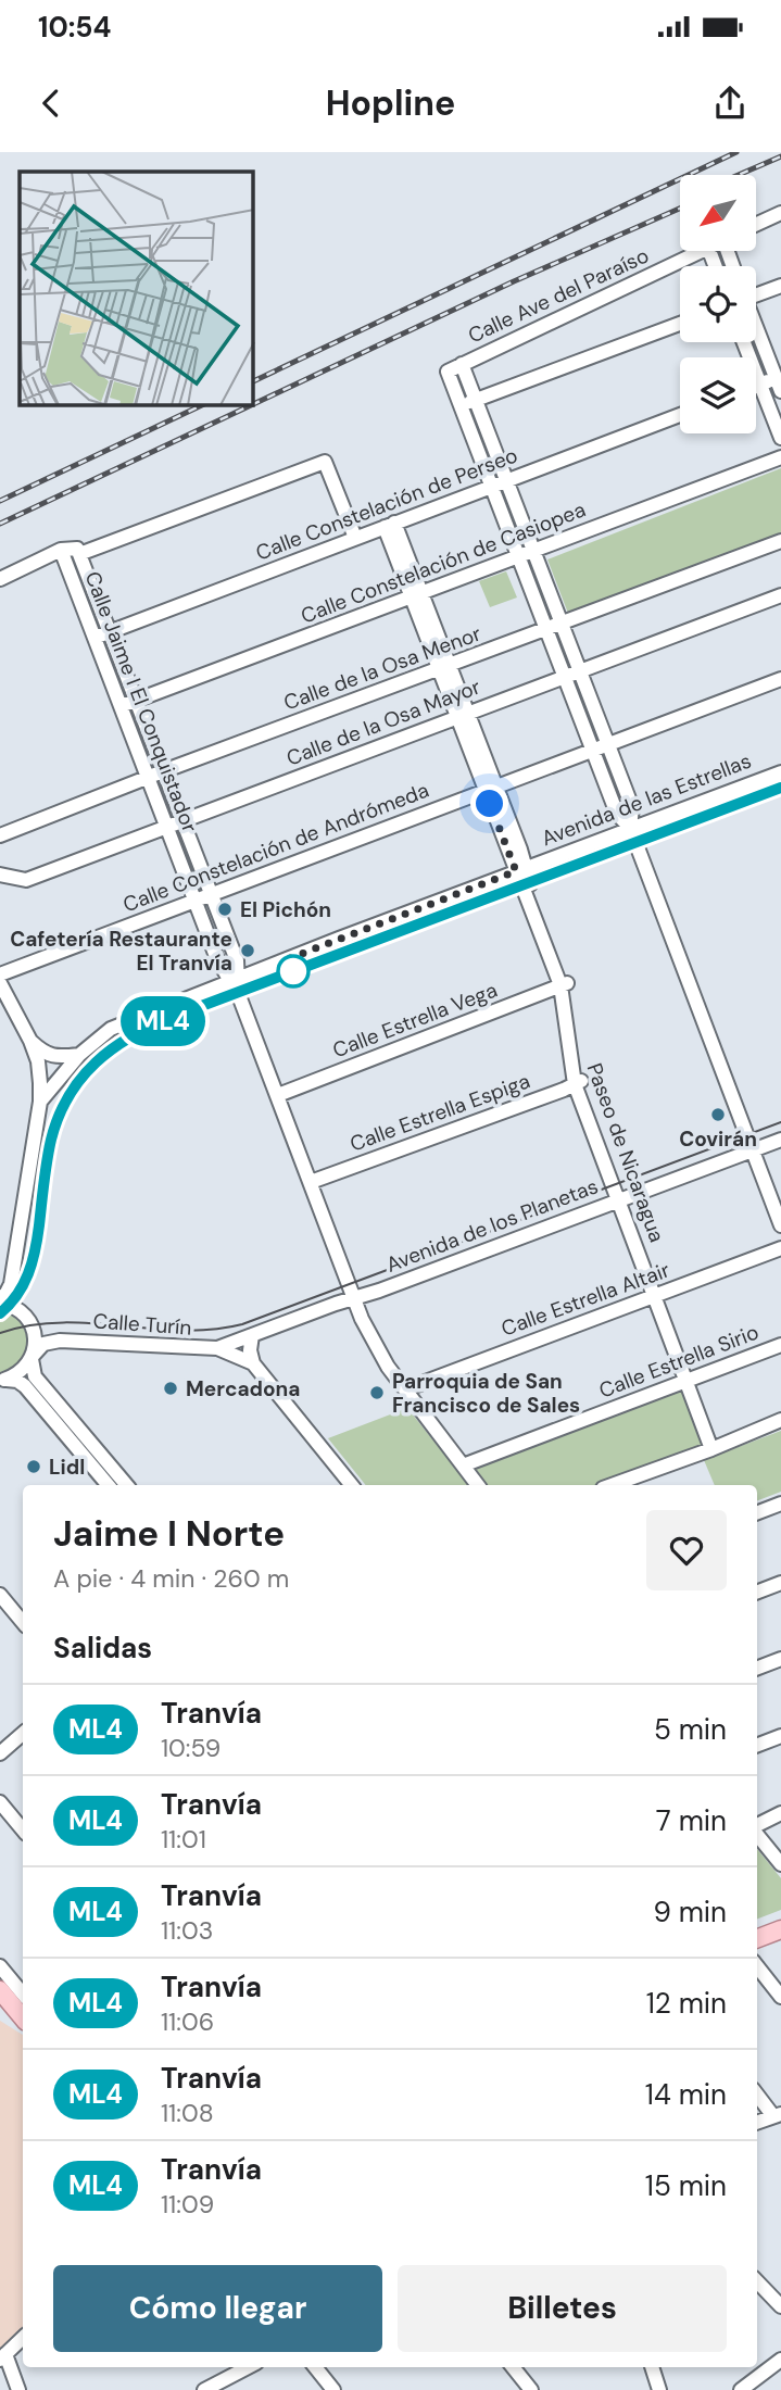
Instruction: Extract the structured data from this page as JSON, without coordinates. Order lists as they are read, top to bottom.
{
  "streets": {
    "street": [
      "Calle Ave del Paraíso",
      "Calle Constelación de Perseo",
      "Calle Constelación de Casiopea",
      "Calle de la Osa Menor",
      "Calle Jaime I El Conquistador",
      "Calle de la Osa Mayor",
      "Avenida de las Estrellas",
      "Calle Constelación de Andrómeda",
      "Calle Estrella Vega",
      "Calle Estrella Espiga",
      "Paseo de Nicaragua",
      "Avenida de los Planetas",
      "Calle Estrella Altair",
      "Calle Turín",
      "Calle Estrella Sirio"
    ]
  },
  "crossings": [
    ["Calle Constelación de Perseo", "Calle Jaime I El Conquistador"],
    ["Calle Constelación de Perseo", "Paseo de Nicaragua"],
    ["Calle Constelación de Casiopea", "Calle Jaime I El Conquistador"],
    ["Calle Constelación de Casiopea", "Paseo de Nicaragua"],
    ["Calle de la Osa Menor", "Calle Jaime I El Conquistador"],
    ["Calle de la Osa Menor", "Paseo de Nicaragua"],
    ["Calle Jaime I El Conquistador", "Calle de la Osa Mayor"],
    ["Calle Jaime I El Conquistador", "Avenida de las Estrellas"],
    ["Calle Jaime I El Conquistador", "Calle Constelación de Andrómeda"],
    ["Calle Jaime I El Conquistador", "Calle Estrella Vega"],
    ["Calle Jaime I El Conquistador", "Calle Estrella Espiga"],
    ["Calle Jaime I El Conquistador", "Avenida de los Planetas"],
    ["Calle Jaime I El Conquistador", "Calle Estrella Altair"],
    ["Calle Jaime I El Conquistador", "Calle Estrella Sirio"],
    ["Calle de la Osa Mayor", "Paseo de Nicaragua"],
    ["Avenida de las Estrellas", "Paseo de Nicaragua"],
    ["Calle Constelación de Andrómeda", "Paseo de Nicaragua"],
    ["Calle Estrella Vega", "Paseo de Nicaragua"],
    ["Calle Estrella Espiga", "Paseo de Nicaragua"],
    ["Paseo de Nicaragua", "Avenida de los Planetas"],
    ["Paseo de Nicaragua", "Calle Estrella Altair"],
    ["Paseo de Nicaragua", "Calle Estrella Sirio"],
    ["Avenida de los Planetas", "Calle Turín"]
  ],
  "places": [
    "El Pichón",
    "Cafetería Restaurante El Tranvía",
    "Covirán",
    "Mercadona",
    "Parroquia de San Francisco de Sales",
    "Lidl"
  ],
  "lines": ["tram line ML4"],
  "north": "bottom left",
  "page": {
    "status": "10:54",
    "header": "Hopline",
    "on_map": "ML4",
    "heading": [
      ["Jaime I Norte", "A pie · 4 min · 260 m"],
      "Salidas"
    ],
    "list": [
      {
        "mark": "ML4",
        "name": "Tranvía",
        "note": "10:59",
        "value": "5 min"
      },
      {
        "mark": "ML4",
        "name": "Tranvía",
        "note": "11:01",
        "value": "7 min"
      },
      {
        "mark": "ML4",
        "name": "Tranvía",
        "note": "11:03",
        "value": "9 min"
      },
      {
        "mark": "ML4",
        "name": "Tranvía",
        "note": "11:06",
        "value": "12 min"
      },
      {
        "mark": "ML4",
        "name": "Tranvía",
        "note": "11:08",
        "value": "14 min"
      },
      {
        "mark": "ML4",
        "name": "Tranvía",
        "note": "11:09",
        "value": "15 min"
      }
    ],
    "buttons": ["Cómo llegar", "Billetes"]
  }
}
